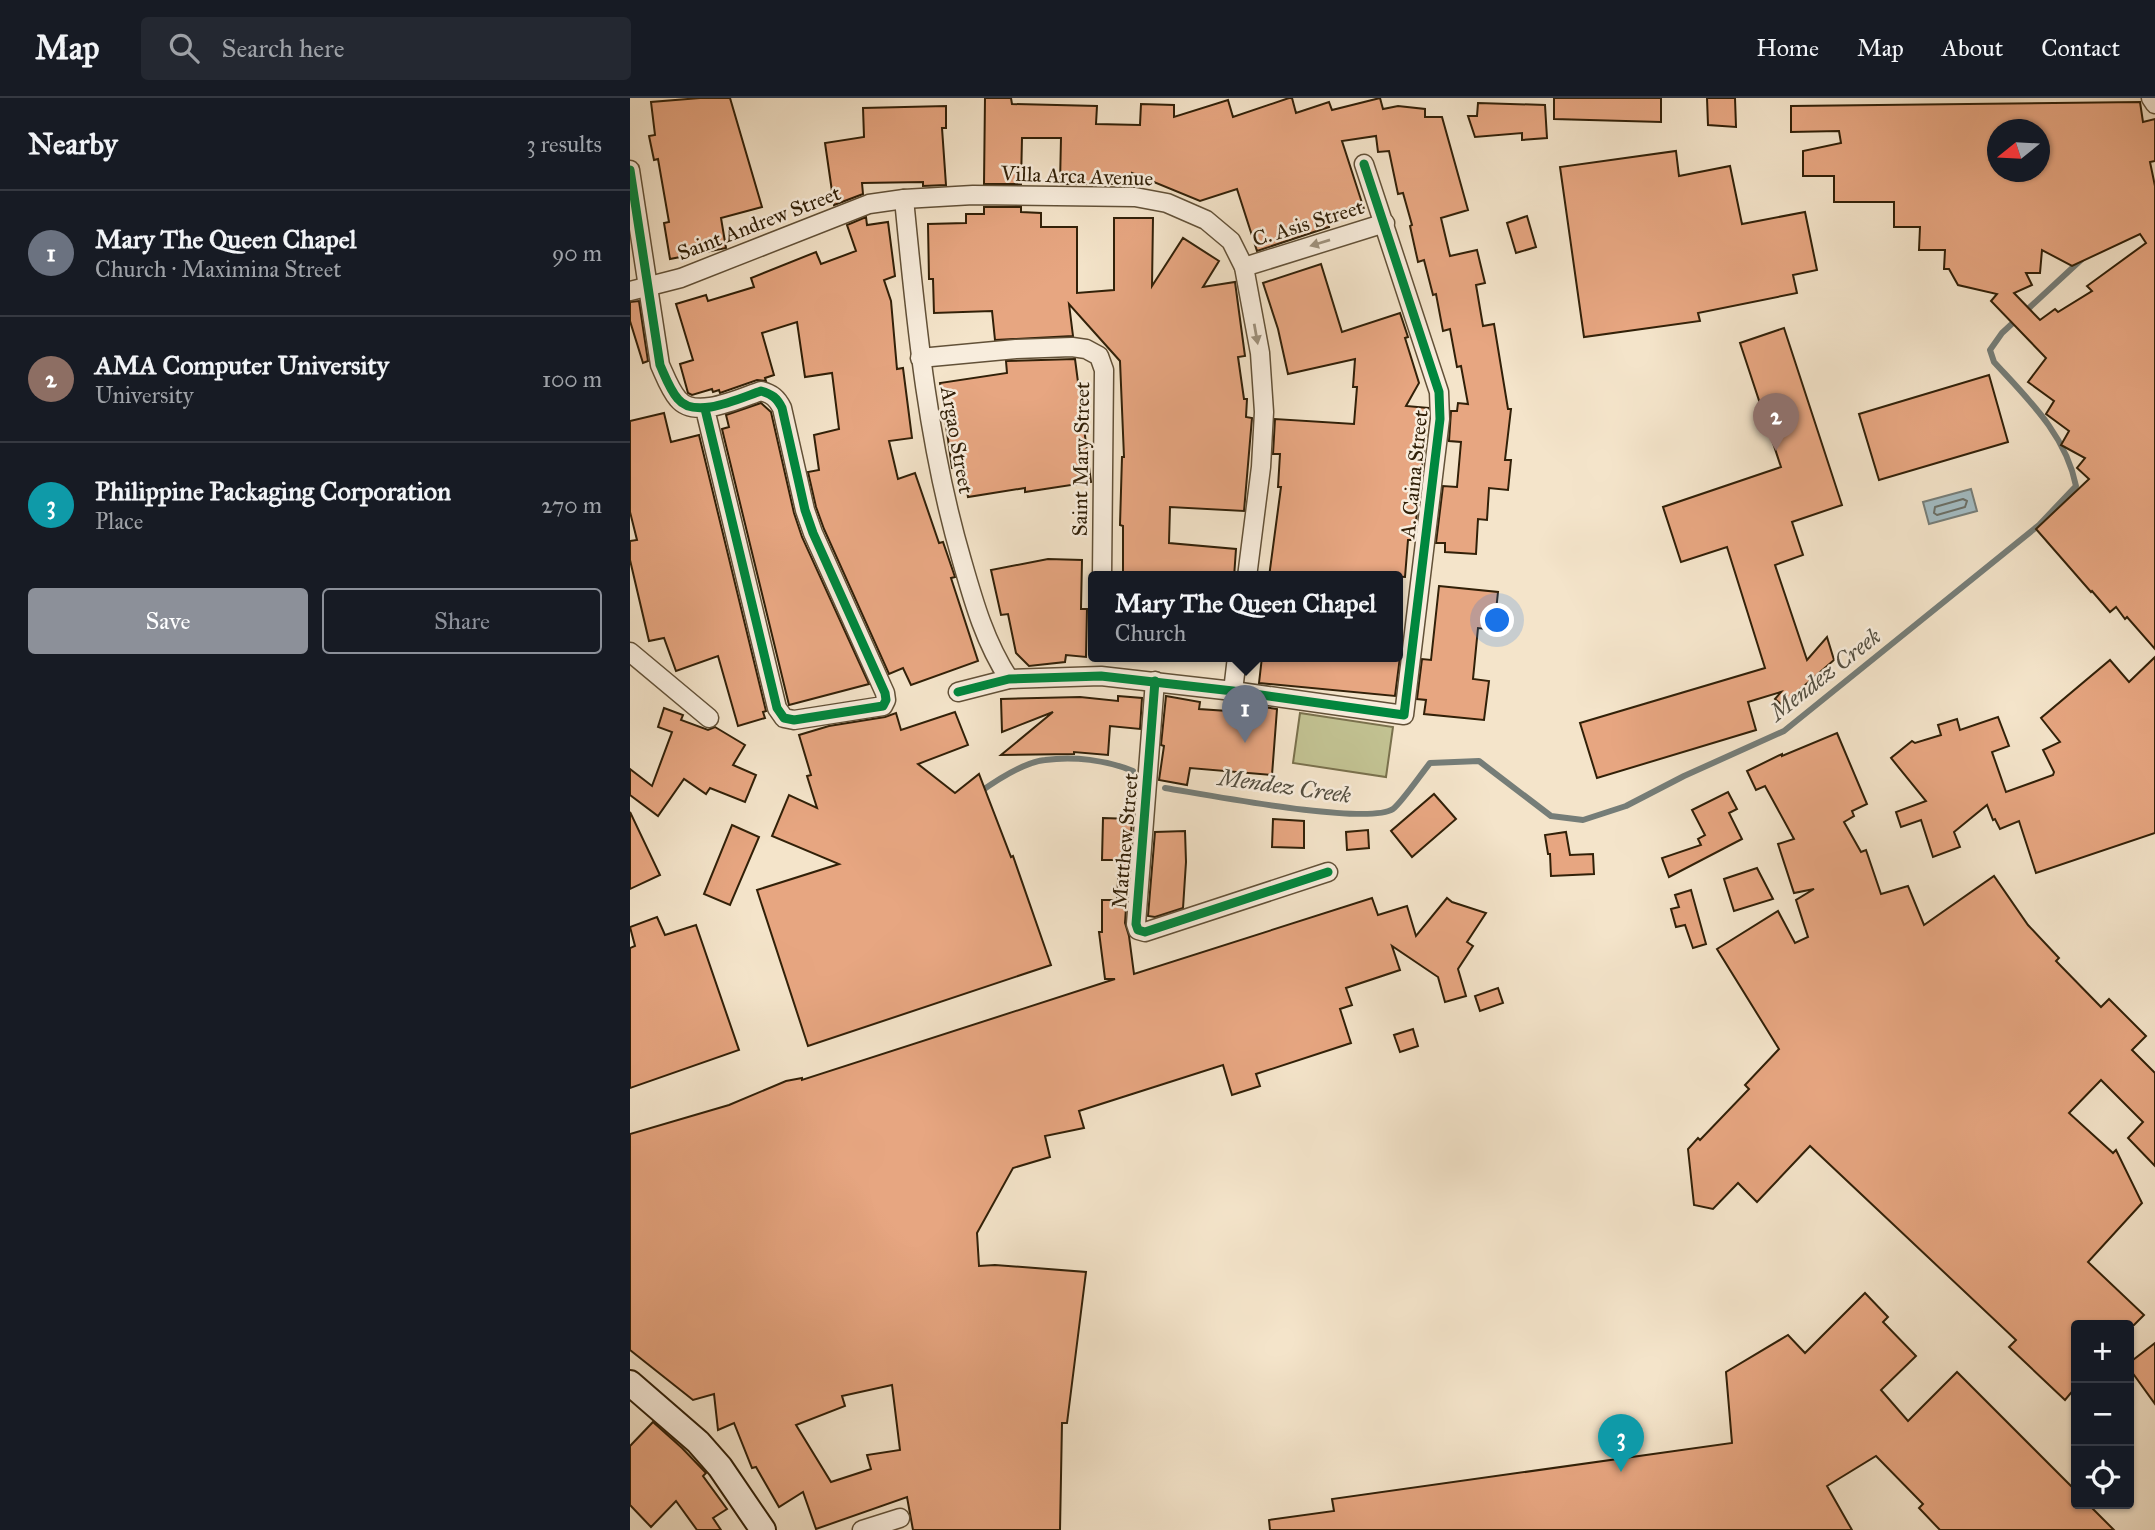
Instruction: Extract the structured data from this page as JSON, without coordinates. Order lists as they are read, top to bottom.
{
  "streets": {
    "street": [
      "Villa Arca Avenue",
      "Saint Andrew Street",
      "C. Asis Street",
      "Argao Street",
      "Saint Mary Street",
      "A. Caina Street",
      "Matthew Street"
    ]
  },
  "crossings": [
    ["Villa Arca Avenue", "Saint Andrew Street"],
    ["Villa Arca Avenue", "C. Asis Street"],
    ["Villa Arca Avenue", "Argao Street"],
    ["Saint Andrew Street", "Argao Street"],
    ["C. Asis Street", "A. Caina Street"],
    ["Argao Street", "Saint Mary Street"]
  ],
  "one_way": ["Villa Arca Avenue", "C. Asis Street"],
  "water": ["Mendez Creek"],
  "north": "left",
  "page": {
    "header": "Map",
    "search": "Search here",
    "nav": [
      "Home",
      "Map",
      "About",
      "Contact"
    ],
    "heading": ["Nearby", "3 results"],
    "list": [
      {
        "mark": "1",
        "name": "Mary The Queen Chapel",
        "note": "Church · Maximina Street",
        "value": "90 m"
      },
      {
        "mark": "2",
        "name": "AMA Computer University",
        "note": "University",
        "value": "100 m"
      },
      {
        "mark": "3",
        "name": "Philippine Packaging Corporation",
        "note": "Place",
        "value": "270 m"
      }
    ],
    "pins": ["2", "1", "3"],
    "buttons": ["Save", "Share"],
    "popup": ["Mary The Queen Chapel", "Church"],
    "map_buttons": ["+", "−"]
  }
}
